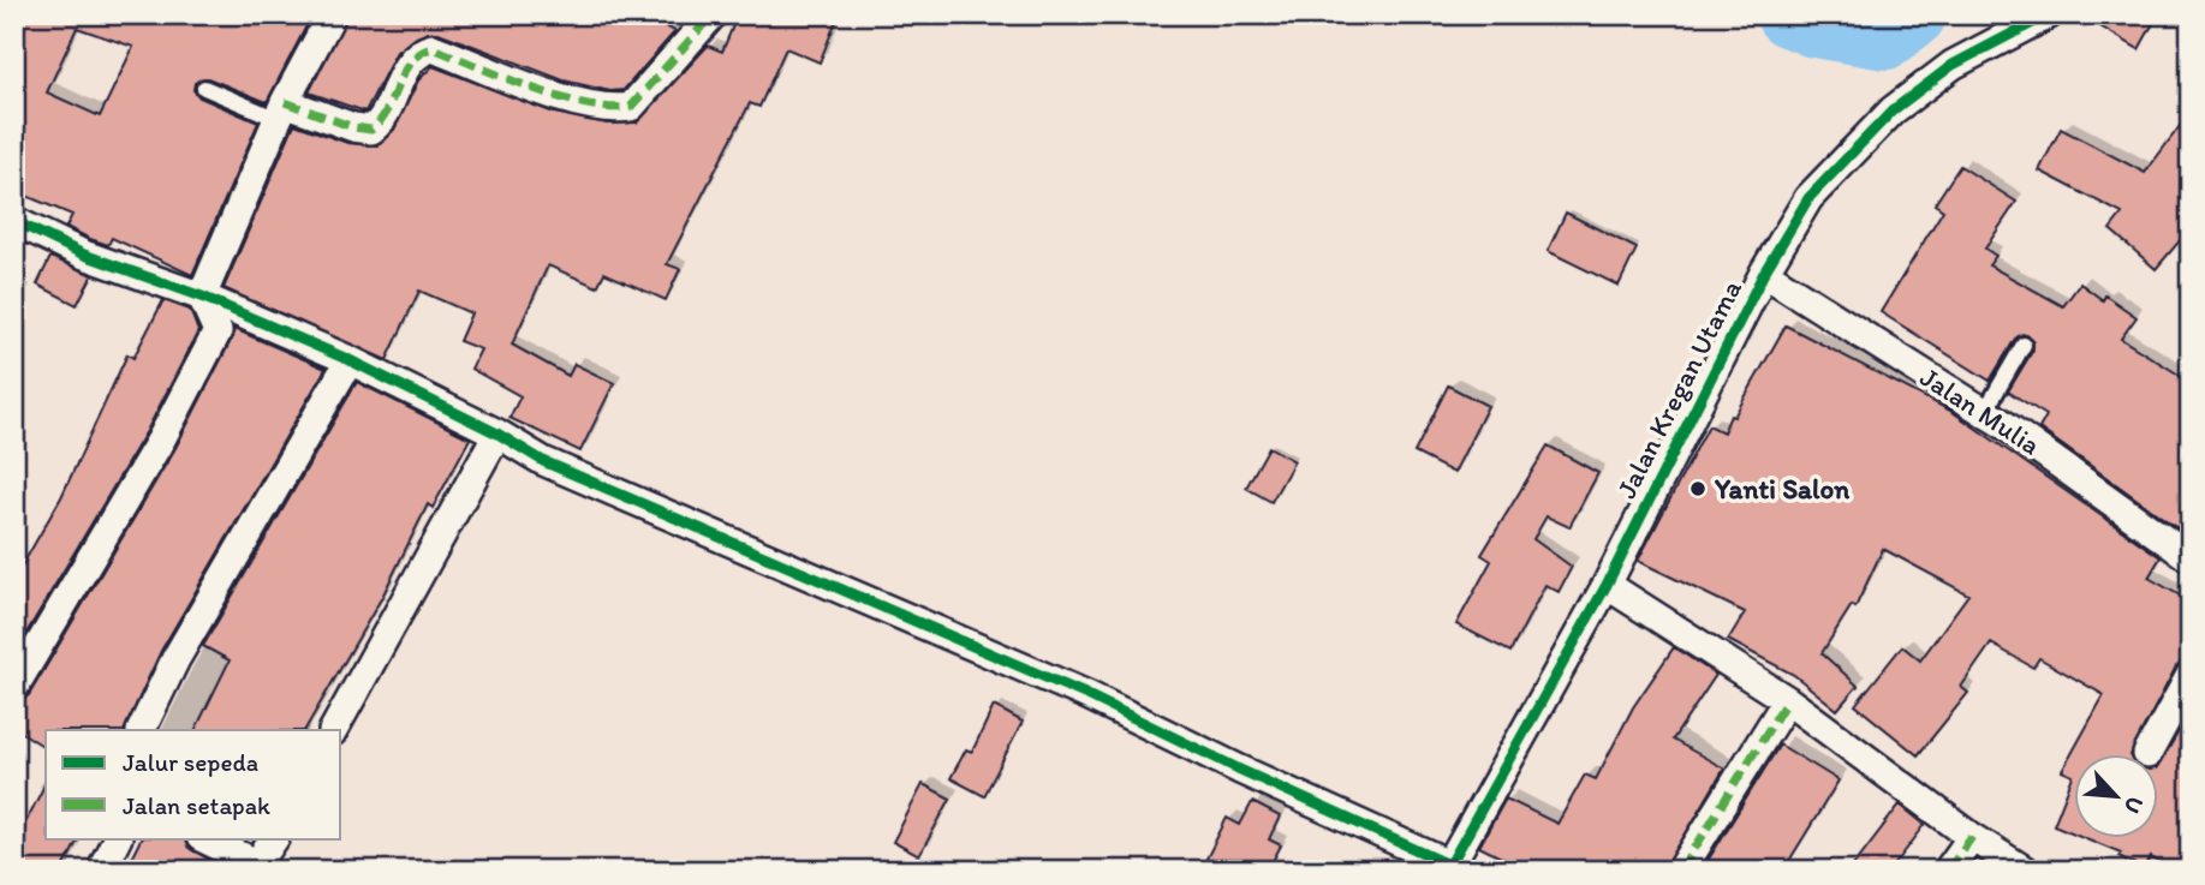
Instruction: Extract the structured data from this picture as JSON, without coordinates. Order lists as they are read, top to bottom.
{
  "streets": {
    "street": ["Jalan Kregan Utama", "Jalan Mulia"]
  },
  "crossings": [
    ["Jalan Kregan Utama", "Jalan Mulia"]
  ],
  "places": ["Yanti Salon"],
  "legend": ["Jalur sepeda", "Jalan setapak"],
  "north": "bottom right"
}
